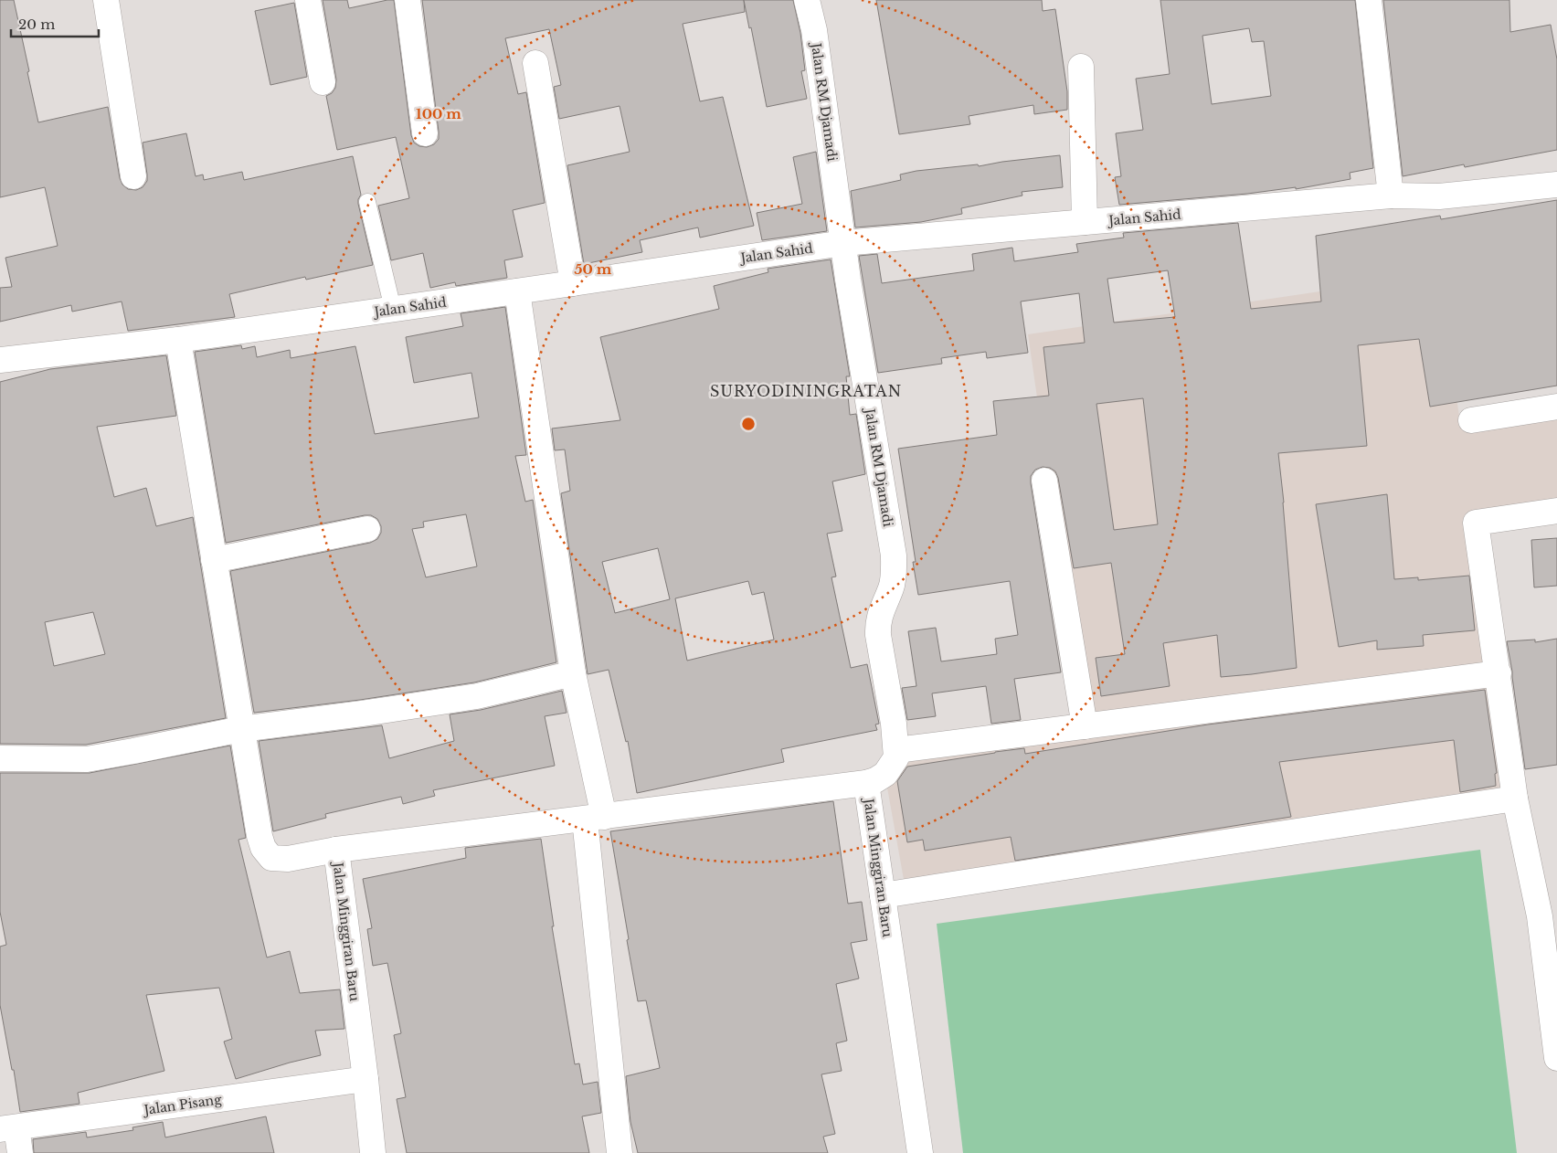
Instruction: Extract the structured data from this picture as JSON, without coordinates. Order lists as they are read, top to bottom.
{
  "streets": {
    "street": [
      "Jalan RM Djamadi",
      "Jalan Sahid",
      "Jalan Minggiran Baru",
      "Jalan Pisang"
    ]
  },
  "crossings": [
    ["Jalan RM Djamadi", "Jalan Sahid"],
    ["Jalan RM Djamadi", "Jalan Minggiran Baru"],
    ["Jalan Minggiran Baru", "Jalan Pisang"]
  ],
  "districts": ["SURYODININGRATAN"],
  "scale_bar": "20 m",
  "rings": ["100 m", "50 m"]
}
